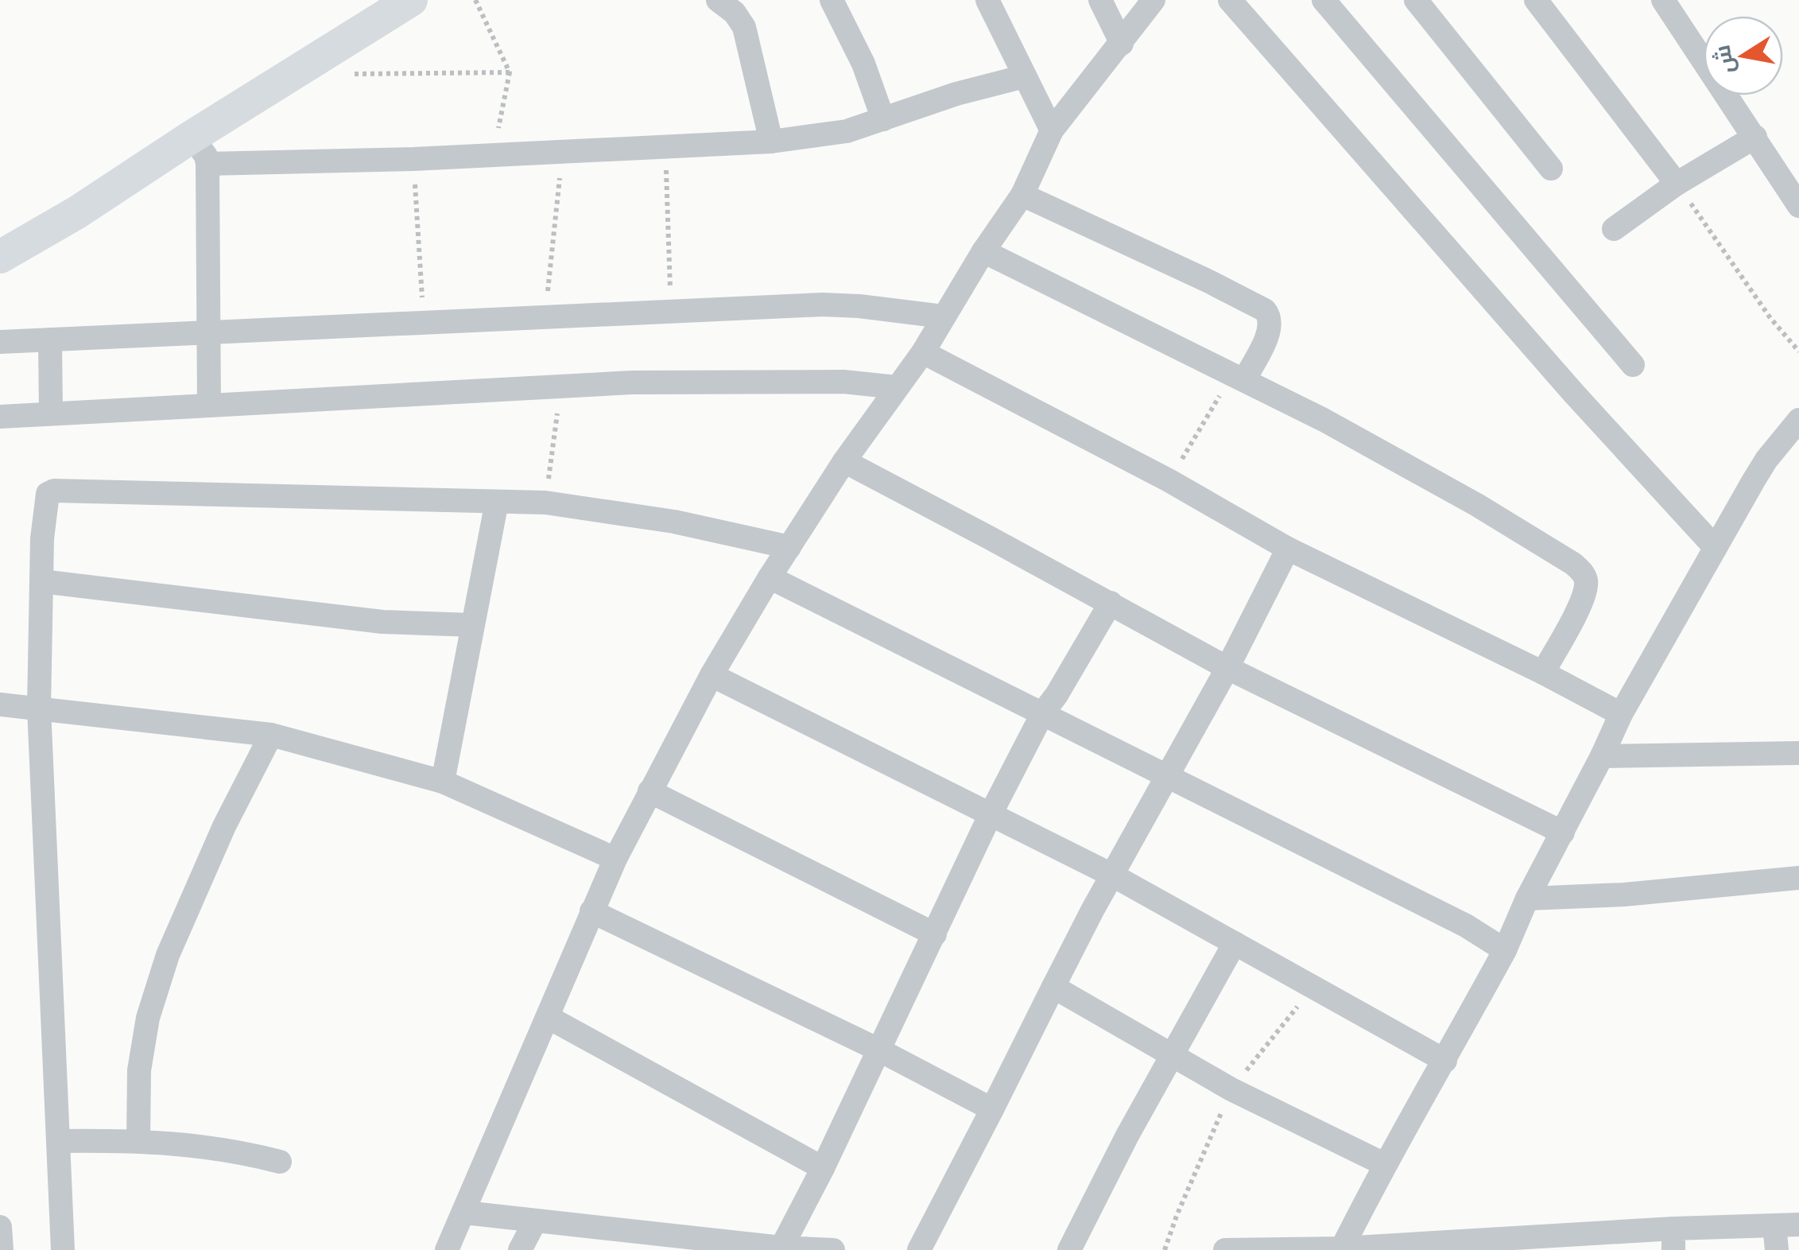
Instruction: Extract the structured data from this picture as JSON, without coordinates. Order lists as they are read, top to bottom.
{
  "north": "left"
}
